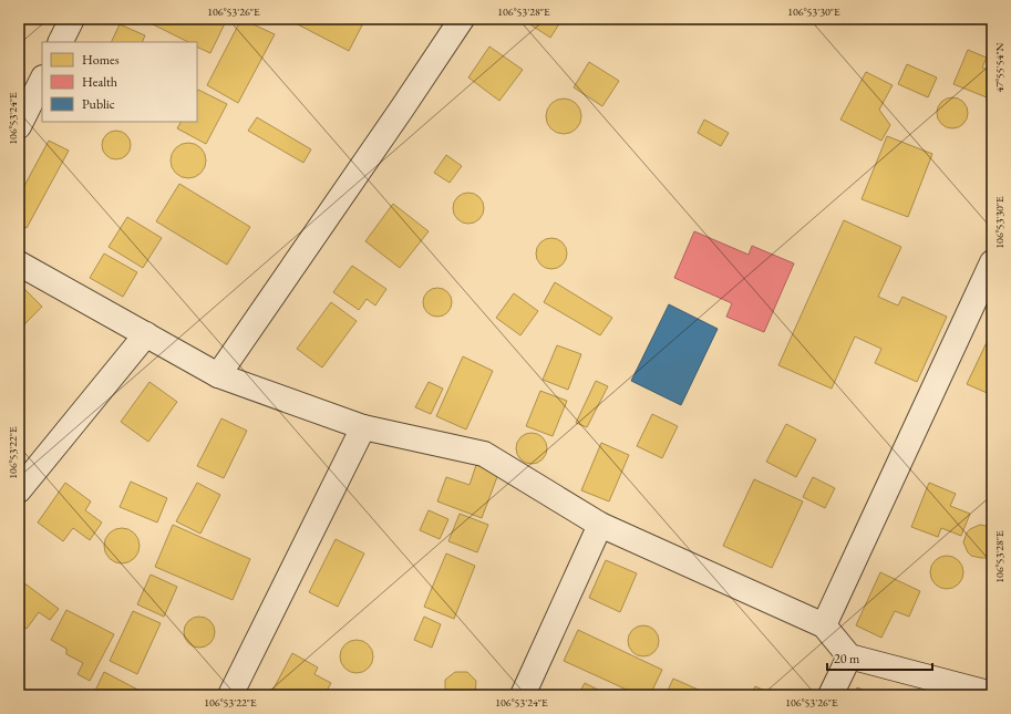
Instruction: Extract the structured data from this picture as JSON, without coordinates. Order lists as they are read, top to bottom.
{
  "legend": ["Homes", "Health", "Public"],
  "scale_bar": "20 m",
  "coordinates": [
    "106°53'26\"E",
    "106°53'28\"E",
    "106°53'30\"E",
    "47°55'54\"N",
    "106°53'24\"E",
    "106°53'22\"E"
  ]
}
